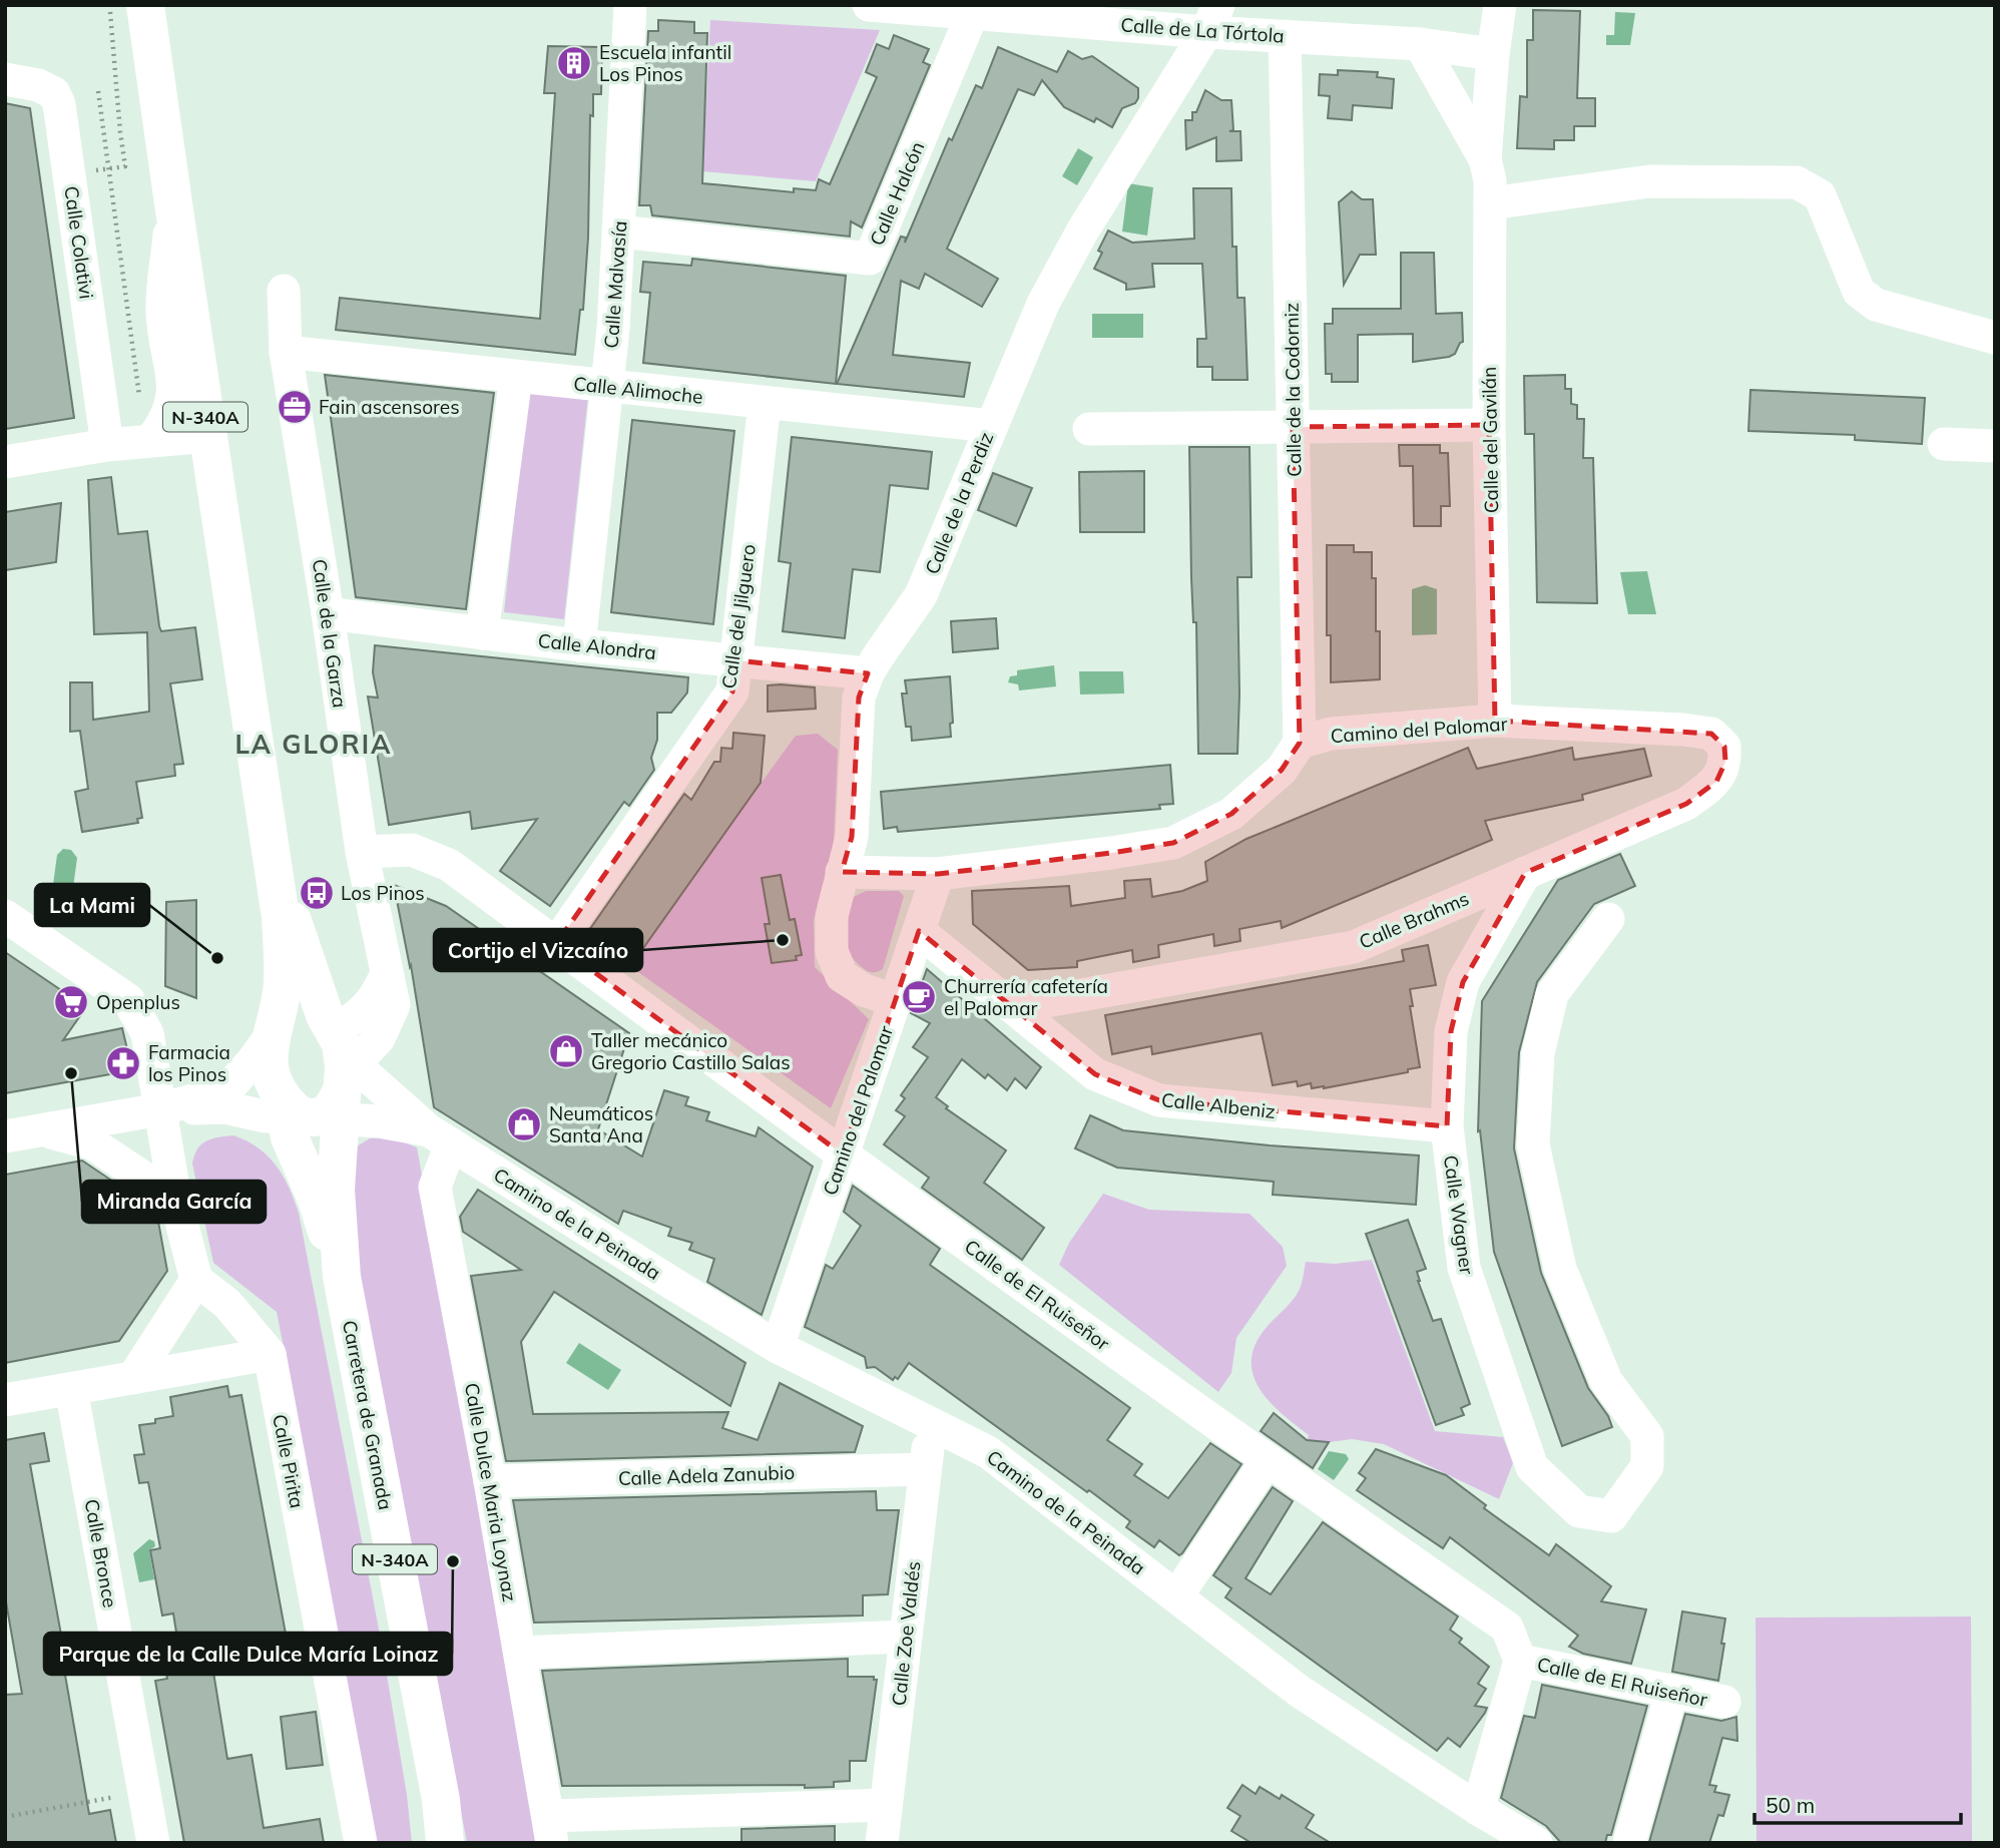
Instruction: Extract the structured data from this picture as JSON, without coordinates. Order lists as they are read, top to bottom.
{
  "streets": {
    "highway": ["N-340A", "Carretera de Granada"],
    "street": [
      "Calle de La Tórtola",
      "Calle Halcón",
      "Calle Colativi",
      "Calle Malvasía",
      "Calle Alimoche",
      "Calle de la Codorniz",
      "Calle del Gavilán",
      "Calle de la Perdiz",
      "Calle del Jilguero",
      "Calle de la Garza",
      "Calle Alondra",
      "Camino del Palomar",
      "Calle Brahms",
      "Calle Albeniz",
      "Calle Wagner",
      "Camino de la Peinada",
      "Calle de El Ruiseñor",
      "Calle Pirita",
      "Calle Adela Zanubio",
      "Calle Dulce Maria Loynaz",
      "Calle Bronce",
      "Calle Zoe Valdés"
    ]
  },
  "crossings": [
    ["Calle de La Tórtola", "Calle Halcón"],
    ["Calle de La Tórtola", "Calle de la Codorniz"],
    ["Calle de La Tórtola", "Calle del Gavilán"],
    ["Calle de La Tórtola", "Calle de la Perdiz"],
    ["Calle Halcón", "Calle Malvasía"],
    ["Calle Malvasía", "Calle Alimoche"],
    ["Calle Malvasía", "Calle Alondra"],
    ["Calle Alimoche", "Calle de la Perdiz"],
    ["Calle Alimoche", "Calle del Jilguero"],
    ["Calle Alimoche", "Calle de la Garza"],
    ["Calle de la Codorniz", "Camino del Palomar"],
    ["N-340A", "Calle de la Garza"],
    ["N-340A", "Camino de la Peinada"],
    ["N-340A", "Carretera de Granada"],
    ["Calle del Gavilán", "Camino del Palomar"],
    ["Calle de la Perdiz", "Calle Alondra"],
    ["Calle de la Perdiz", "Camino del Palomar"],
    ["Calle del Jilguero", "Calle Alondra"],
    ["Calle del Jilguero", "Calle de El Ruiseñor"],
    ["Calle de la Garza", "Calle Alondra"],
    ["Calle de la Garza", "Camino de la Peinada"],
    ["Calle de la Garza", "Calle de El Ruiseñor"],
    ["Camino del Palomar", "Calle Brahms"],
    ["Camino del Palomar", "Calle Albeniz"],
    ["Camino del Palomar", "Camino de la Peinada"],
    ["Camino del Palomar", "Calle de El Ruiseñor"],
    ["Calle Brahms", "Calle Albeniz"],
    ["Calle Brahms", "Calle Wagner"],
    ["Calle Albeniz", "Calle Wagner"],
    ["Camino de la Peinada", "Calle Dulce Maria Loynaz"],
    ["Camino de la Peinada", "Calle Zoe Valdés"],
    ["Calle Adela Zanubio", "Calle Dulce Maria Loynaz"],
    ["Calle Adela Zanubio", "Calle Zoe Valdés"]
  ],
  "districts": ["LA GLORIA"],
  "places": {
    "building": ["Escuela infantil Los Pinos"],
    "office": ["Fain ascensores"],
    "bus stop": ["Los Pinos"],
    "other": [
      "Cortijo el Vizcaíno",
      "La Mami",
      "Miranda García",
      "Parque de la Calle Dulce María Loinaz"
    ],
    "cafe": ["Churrería cafetería el Palomar"],
    "supermarket": ["Openplus"],
    "shop": ["Taller mecánico Gregorio Castillo Salas", "Neumáticos Santa Ana"],
    "pharmacy": ["Farmacia los Pinos"]
  },
  "scale_bar": "50 m"
}
